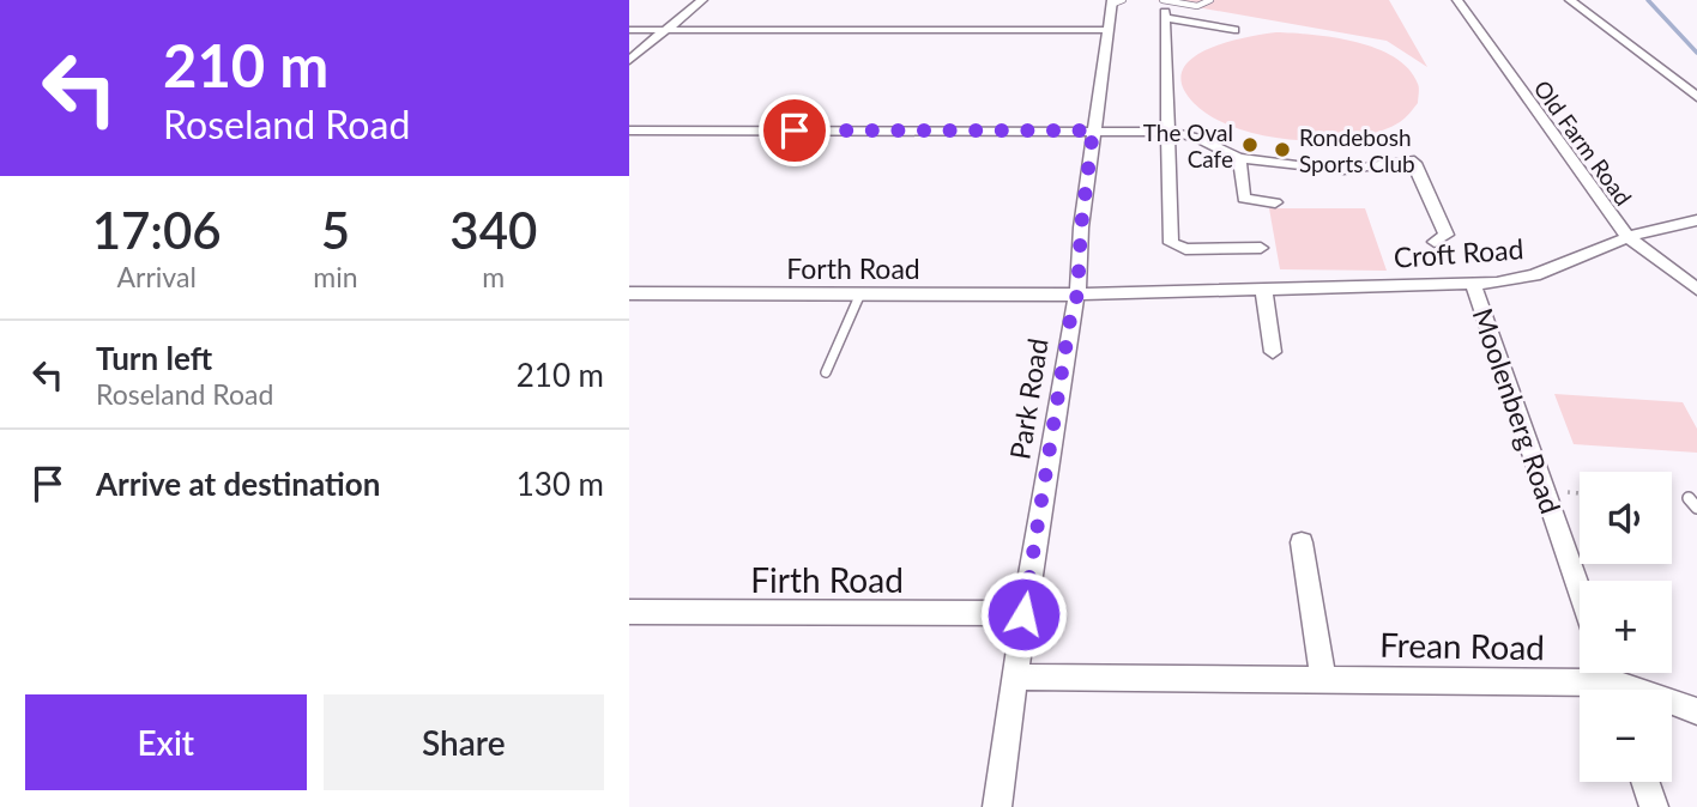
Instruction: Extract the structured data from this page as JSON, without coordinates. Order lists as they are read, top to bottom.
{
  "streets": {
    "street": [
      "Old Farm Road",
      "Croft Road",
      "Forth Road",
      "Park Road",
      "Moolenberg Road",
      "Firth Road",
      "Frean Road"
    ]
  },
  "crossings": [
    ["Old Farm Road", "Croft Road"],
    ["Croft Road", "Forth Road"],
    ["Croft Road", "Park Road"],
    ["Croft Road", "Moolenberg Road"],
    ["Forth Road", "Park Road"],
    ["Park Road", "Firth Road"],
    ["Park Road", "Frean Road"]
  ],
  "places": ["The Oval Cafe", "Rondebosh Sports Club"],
  "page": {
    "turn": ["210 m", "Roseland Road"],
    "eta": [
      "17:06",
      "Arrival",
      "5",
      "min",
      "340",
      "m"
    ],
    "list": [
      {
        "name": "Turn left",
        "note": "Roseland Road",
        "value": "210 m"
      },
      {
        "name": "Arrive at destination",
        "value": "130 m"
      }
    ],
    "map_buttons": ["+", "−"],
    "buttons": ["Exit", "Share"]
  }
}
